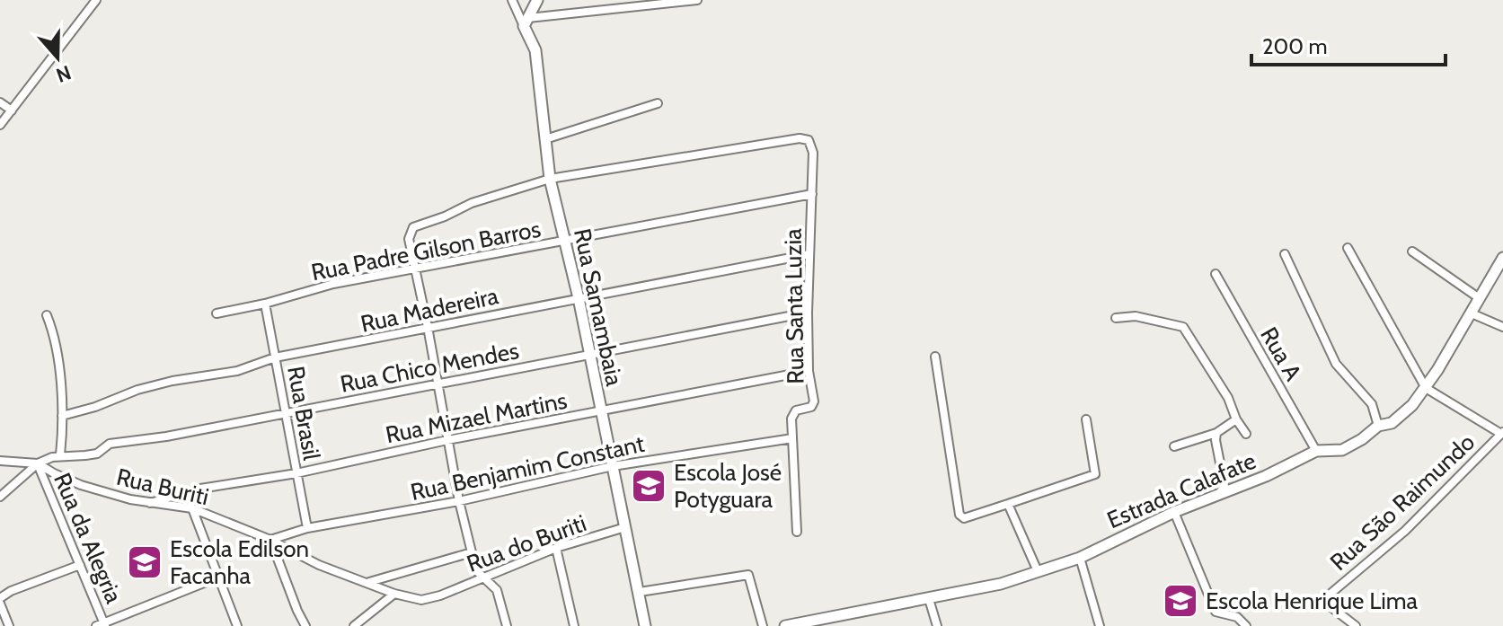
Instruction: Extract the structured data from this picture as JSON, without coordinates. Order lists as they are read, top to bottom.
{
  "streets": {
    "street": [
      "Rua Padre Gilson Barros",
      "Rua Santa Luzia",
      "Rua Samambaia",
      "Rua Madereira",
      "Rua A",
      "Rua Chico Mendes",
      "Rua Brasil",
      "Rua Mizael Martins",
      "Rua Benjamim Constant",
      "Rua Buriti",
      "Estrada Calafate",
      "Rua São Raimundo",
      "Rua da Alegria",
      "Rua do Buriti"
    ]
  },
  "crossings": [
    ["Rua Padre Gilson Barros", "Rua Santa Luzia"],
    ["Rua Padre Gilson Barros", "Rua Samambaia"],
    ["Rua Padre Gilson Barros", "Rua Brasil"],
    ["Rua Santa Luzia", "Rua Samambaia"],
    ["Rua Santa Luzia", "Rua Madereira"],
    ["Rua Santa Luzia", "Rua Chico Mendes"],
    ["Rua Santa Luzia", "Rua Mizael Martins"],
    ["Rua Santa Luzia", "Rua Benjamim Constant"],
    ["Rua Samambaia", "Rua Madereira"],
    ["Rua Samambaia", "Rua Chico Mendes"],
    ["Rua Samambaia", "Rua Mizael Martins"],
    ["Rua Samambaia", "Rua Benjamim Constant"],
    ["Rua Samambaia", "Rua do Buriti"],
    ["Rua Madereira", "Rua Brasil"],
    ["Rua A", "Estrada Calafate"],
    ["Rua Chico Mendes", "Rua Brasil"],
    ["Rua Chico Mendes", "Rua Buriti"],
    ["Rua Chico Mendes", "Rua da Alegria"],
    ["Rua Brasil", "Rua Mizael Martins"],
    ["Rua Brasil", "Rua Benjamim Constant"],
    ["Rua Mizael Martins", "Rua Buriti"],
    ["Rua Benjamim Constant", "Rua Buriti"],
    ["Rua Buriti", "Rua da Alegria"],
    ["Rua Buriti", "Rua do Buriti"]
  ],
  "places": {
    "school or university": ["Escola José Potyguara", "Escola Edilson Facanha", "Escola Henrique Lima"]
  },
  "scale_bar": "200 m",
  "north": "bottom"
}
